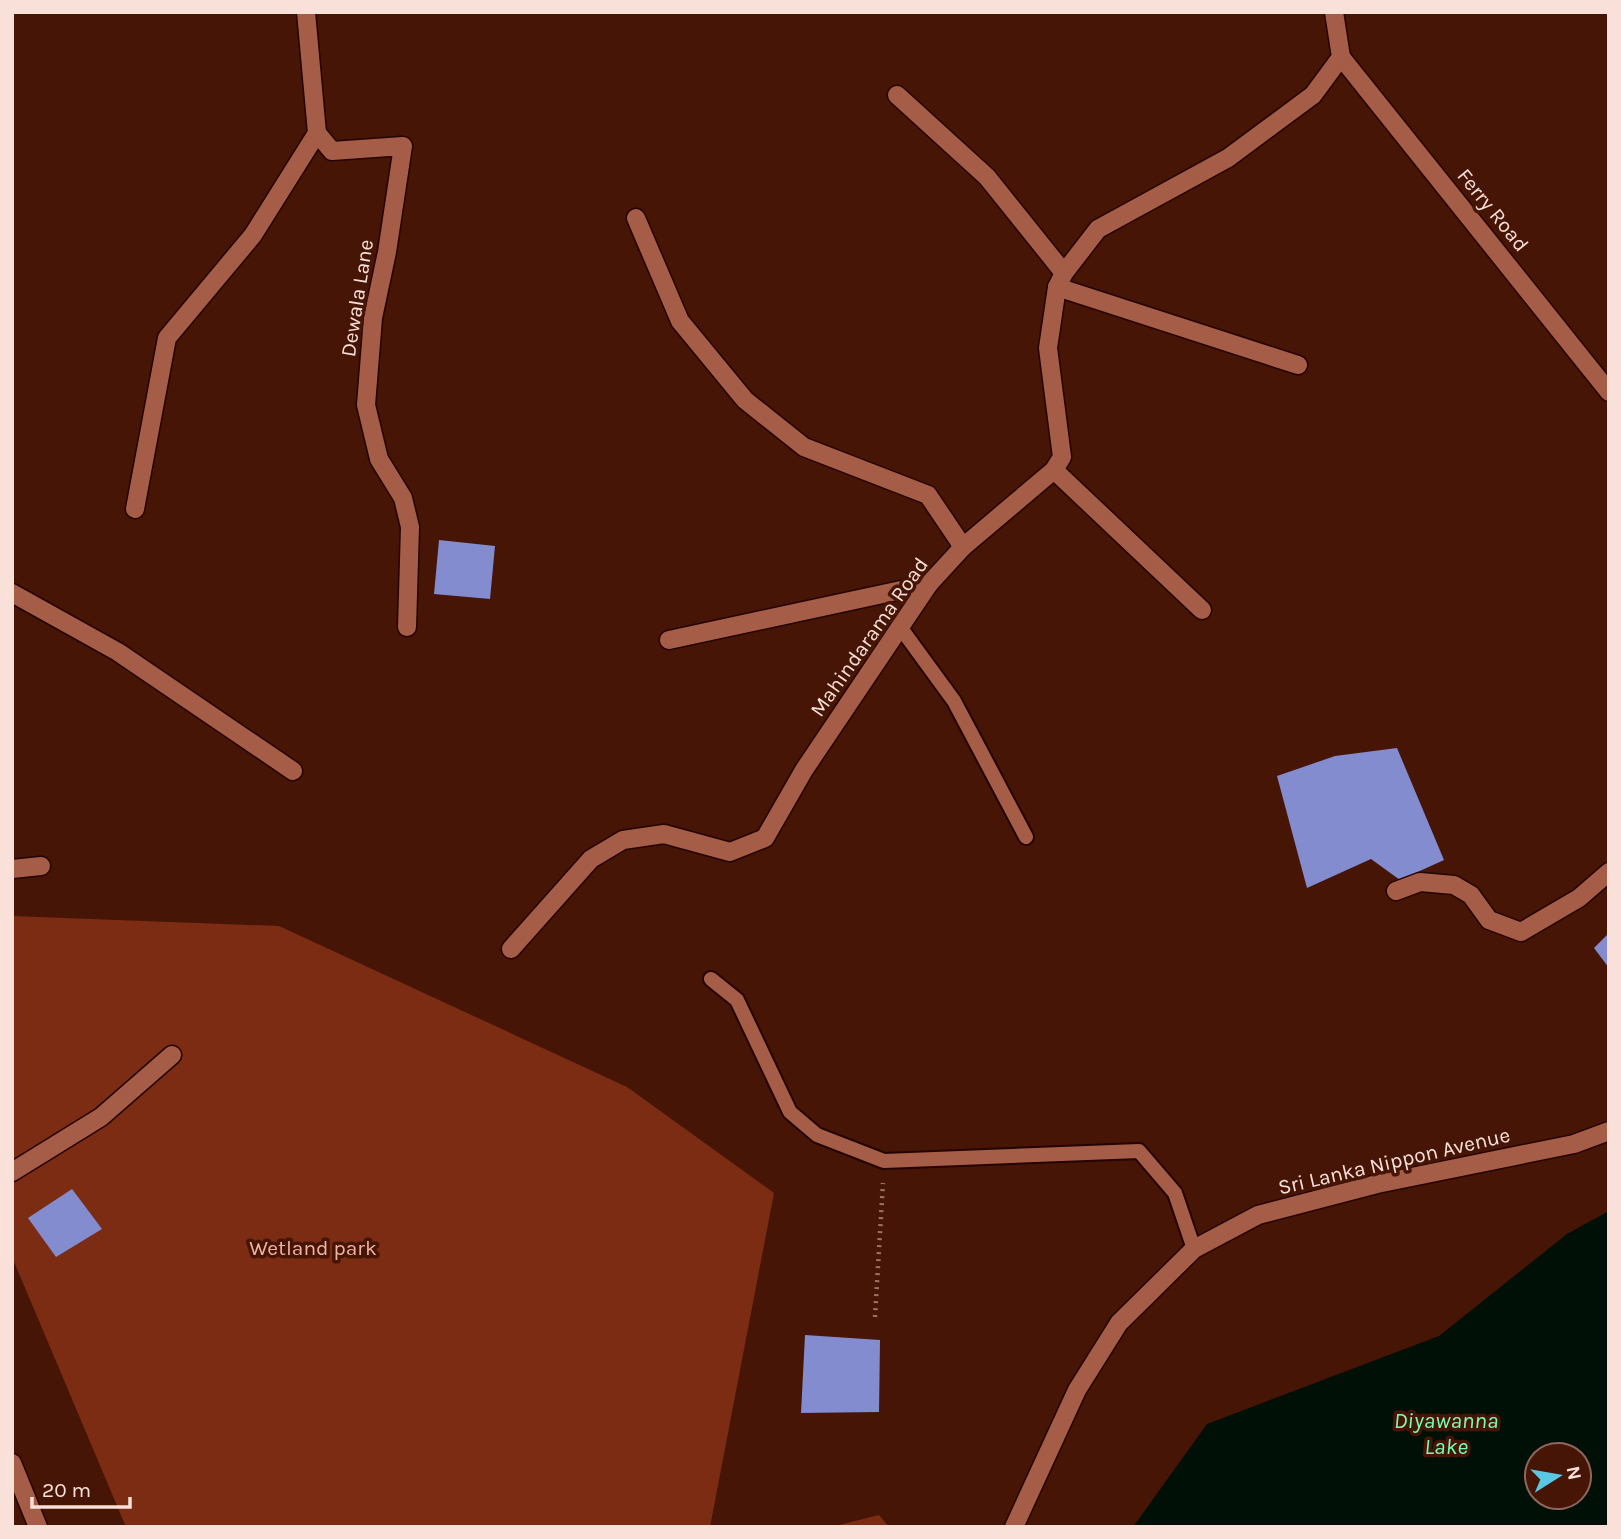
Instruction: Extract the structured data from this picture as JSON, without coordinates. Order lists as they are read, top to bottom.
{
  "streets": {
    "street": [
      "Ferry Road",
      "Dewala Lane",
      "Mahindarama Road",
      "Sri Lanka Nippon Avenue"
    ]
  },
  "water": ["Diyawanna Lake"],
  "parks": ["Wetland park"],
  "scale_bar": "20 m",
  "north": "right"
}
